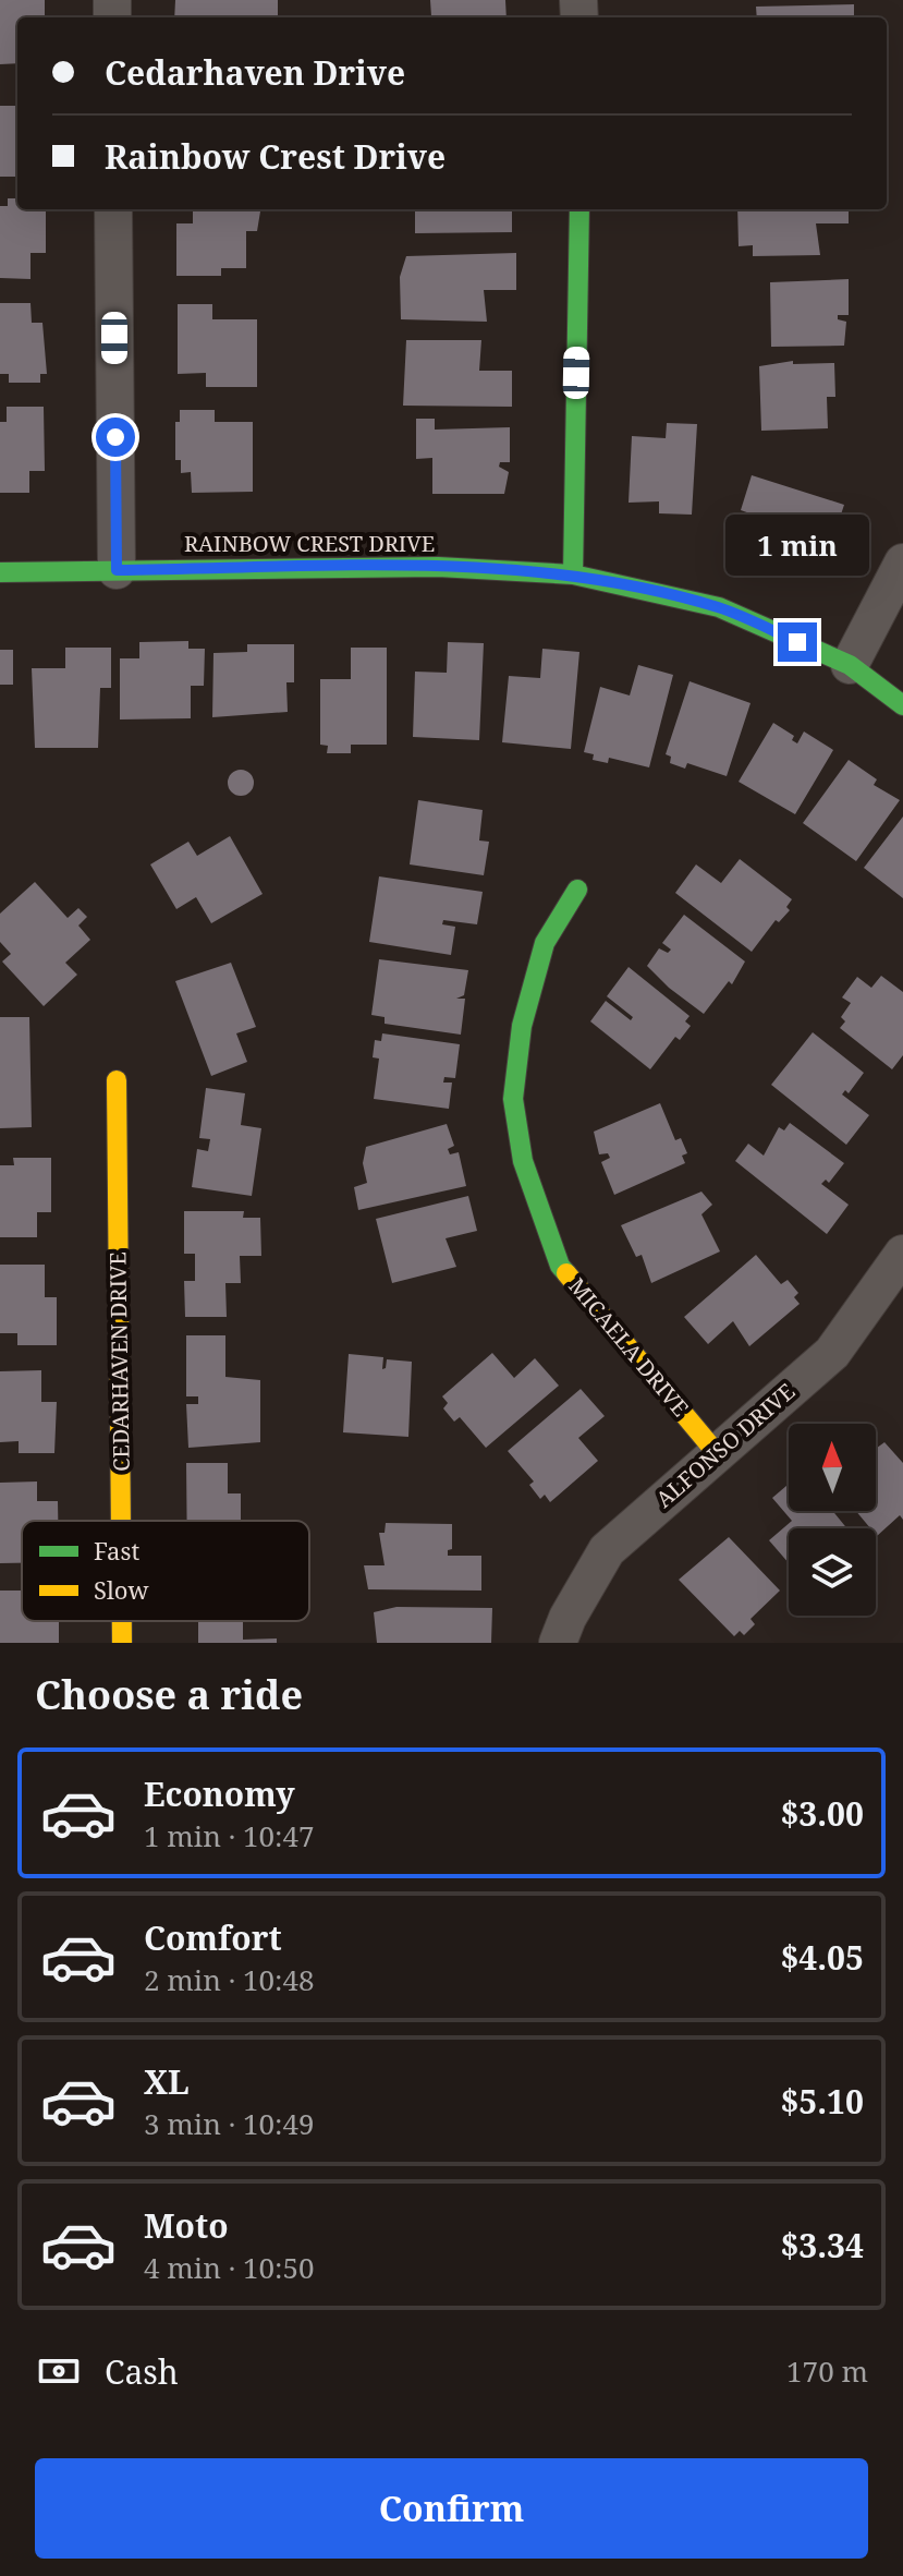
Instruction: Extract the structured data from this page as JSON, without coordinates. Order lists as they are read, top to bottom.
{
  "streets": {
    "street": [
      "RAINBOW CREST DRIVE",
      "MICAELA DRIVE",
      "CEDARHAVEN DRIVE",
      "ALFONSO DRIVE"
    ]
  },
  "crossings": [
    ["MICAELA DRIVE", "ALFONSO DRIVE"]
  ],
  "legend": ["Fast", "Slow"],
  "north": "top",
  "page": {
    "banner": ["Cedarhaven Drive", "Rainbow Crest Drive"],
    "bubble": "1 min",
    "heading": "Choose a ride",
    "list": [
      {
        "name": "Economy",
        "note": "1 min · 10:47",
        "value": "$3.00"
      },
      {
        "name": "Comfort",
        "note": "2 min · 10:48",
        "value": "$4.05"
      },
      {
        "name": "XL",
        "note": "3 min · 10:49",
        "value": "$5.10"
      },
      {
        "name": "Moto",
        "note": "4 min · 10:50",
        "value": "$3.34"
      }
    ],
    "pay": ["Cash", "170 m"],
    "buttons": "Confirm"
  }
}
